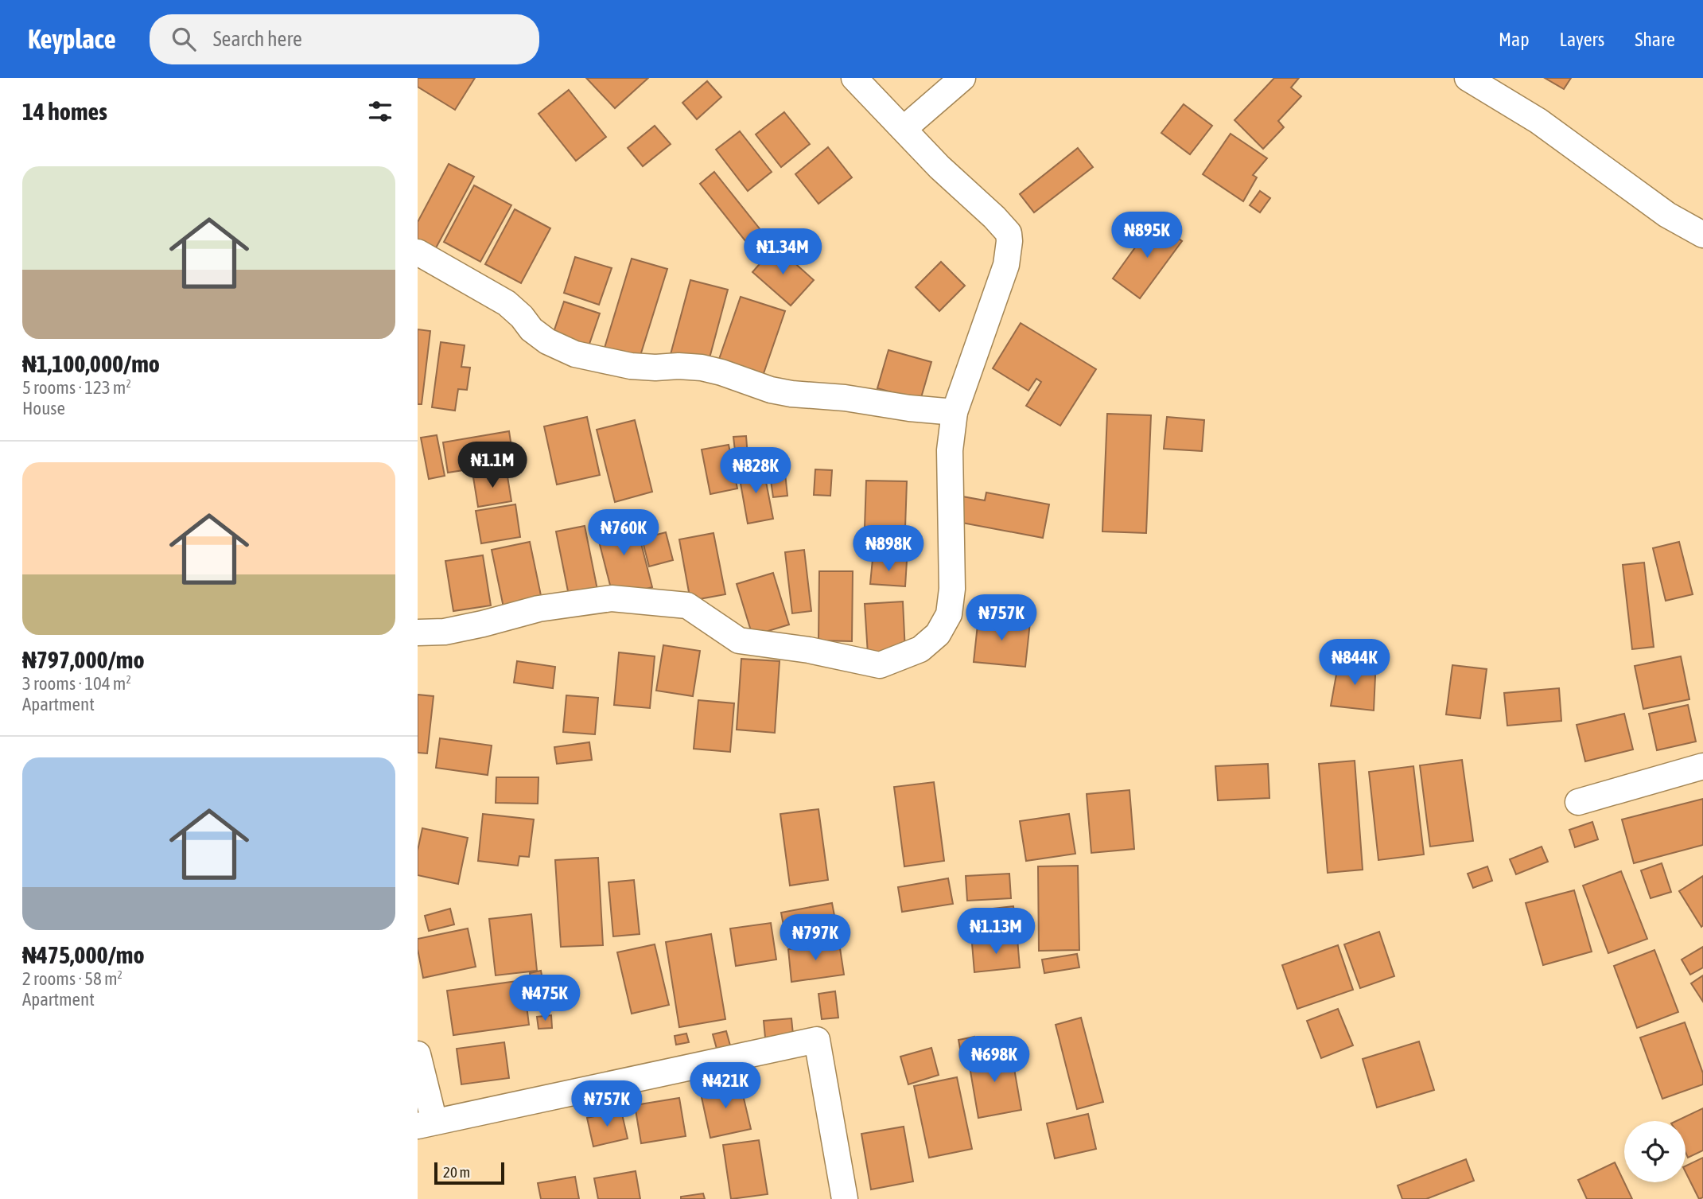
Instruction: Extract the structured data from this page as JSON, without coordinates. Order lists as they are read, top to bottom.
{
  "scale_bar": "20 m",
  "page": {
    "header": "Keyplace",
    "search": "Search here",
    "nav": ["Map", "Layers", "Share"],
    "heading": "14 homes",
    "list": [
      {
        "name": "₦1,100,000/mo",
        "note": "5 rooms · 123 m² · House"
      },
      {
        "name": "₦797,000/mo",
        "note": "3 rooms · 104 m² · Apartment"
      },
      {
        "name": "₦475,000/mo",
        "note": "2 rooms · 58 m² · Apartment"
      }
    ],
    "price": [
      "₦895K",
      "₦1.34M",
      "₦1.1M",
      "₦828K",
      "₦760K",
      "₦898K",
      "₦757K",
      "₦844K",
      "₦1.13M",
      "₦797K",
      "₦475K",
      "₦698K",
      "₦421K",
      "₦757K"
    ],
    "scale": "20 m"
  }
}
